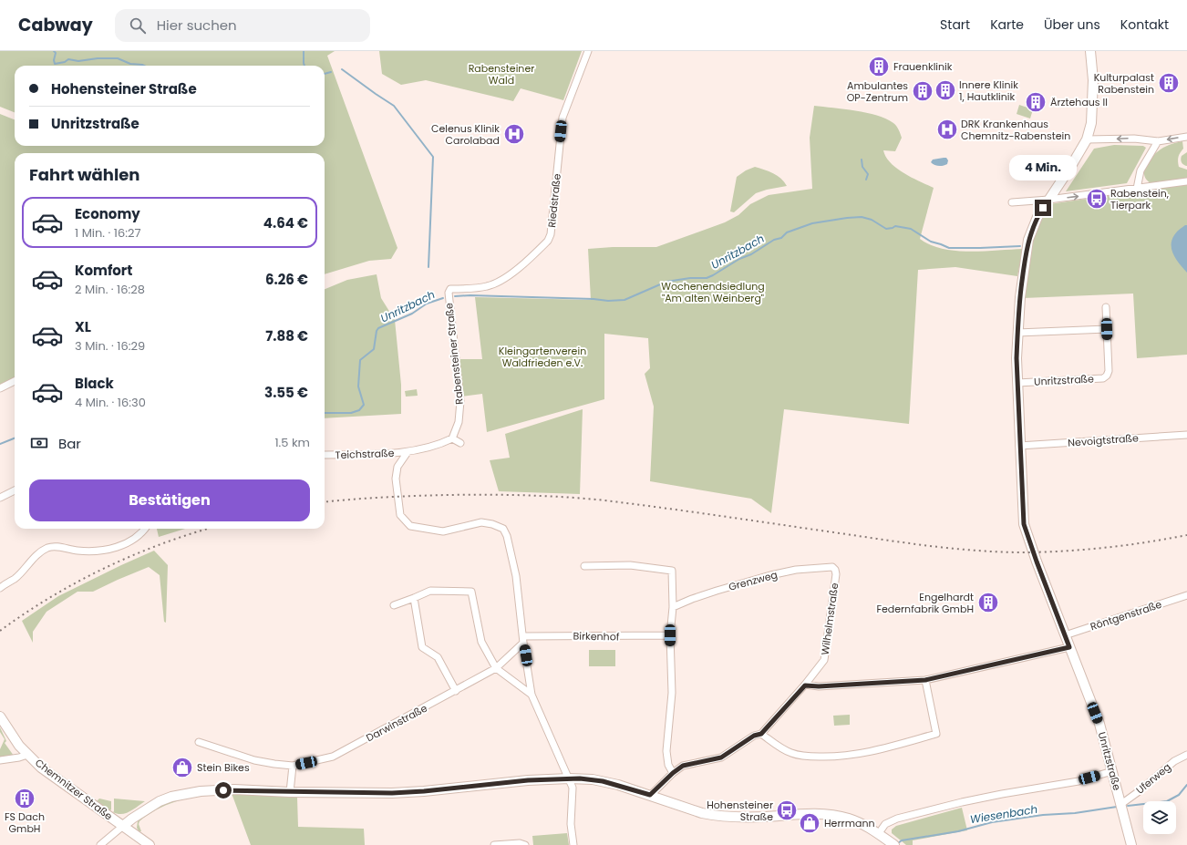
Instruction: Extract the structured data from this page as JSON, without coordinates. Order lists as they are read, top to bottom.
{
  "streets": {
    "main road": ["Unritzstraße", "Chemnitzer Straße"],
    "street": [
      "Riedstraße",
      "Rabensteiner Straße",
      "Nevoigtstraße",
      "Teichstraße",
      "Grenzweg",
      "Röntgenstraße",
      "Wilhelmstraße",
      "Birkenhof",
      "Darwinstraße",
      "Uferweg"
    ]
  },
  "crossings": [
    ["Riedstraße", "Rabensteiner Straße"],
    ["Unritzstraße", "Nevoigtstraße"],
    ["Unritzstraße", "Röntgenstraße"],
    ["Unritzstraße", "Uferweg"],
    ["Grenzweg", "Wilhelmstraße"],
    ["Birkenhof", "Darwinstraße"]
  ],
  "water": ["Unritzbach", "Wiesenbach"],
  "parks": ["Rabensteiner Wald", "Wochenendsiedlung \"Am alten Weinberg\"", "Kleingartenverein Waldfrieden e.V."],
  "places": {
    "building": [
      "Frauenklinik",
      "Kulturpalast Rabenstein",
      "Innere Klinik 1, Hautklinik",
      "Ambulantes OP-Zentrum",
      "Ärztehaus II",
      "Engelhardt Federnfabrik GmbH",
      "FS Dach GmbH"
    ],
    "hospital": ["DRK Krankenhaus Chemnitz-Rabenstein", "Celenus Klinik Carolabad"],
    "bus stop": ["Rabenstein, Tierpark", "Hohensteiner Straße"],
    "shop": ["Stein Bikes", "Herrmann"]
  },
  "page": {
    "header": "Cabway",
    "search": "Hier suchen",
    "nav": [
      "Start",
      "Karte",
      "Über uns",
      "Kontakt"
    ],
    "banner": ["Hohensteiner Straße", "Unritzstraße"],
    "heading": "Fahrt wählen",
    "bubble": "4 Min.",
    "list": [
      {
        "name": "Economy",
        "note": "1 Min. · 16:27",
        "value": "4.64 €"
      },
      {
        "name": "Komfort",
        "note": "2 Min. · 16:28",
        "value": "6.26 €"
      },
      {
        "name": "XL",
        "note": "3 Min. · 16:29",
        "value": "7.88 €"
      },
      {
        "name": "Black",
        "note": "4 Min. · 16:30",
        "value": "3.55 €"
      }
    ],
    "pay": ["Bar", "1.5 km"],
    "buttons": "Bestätigen"
  }
}
